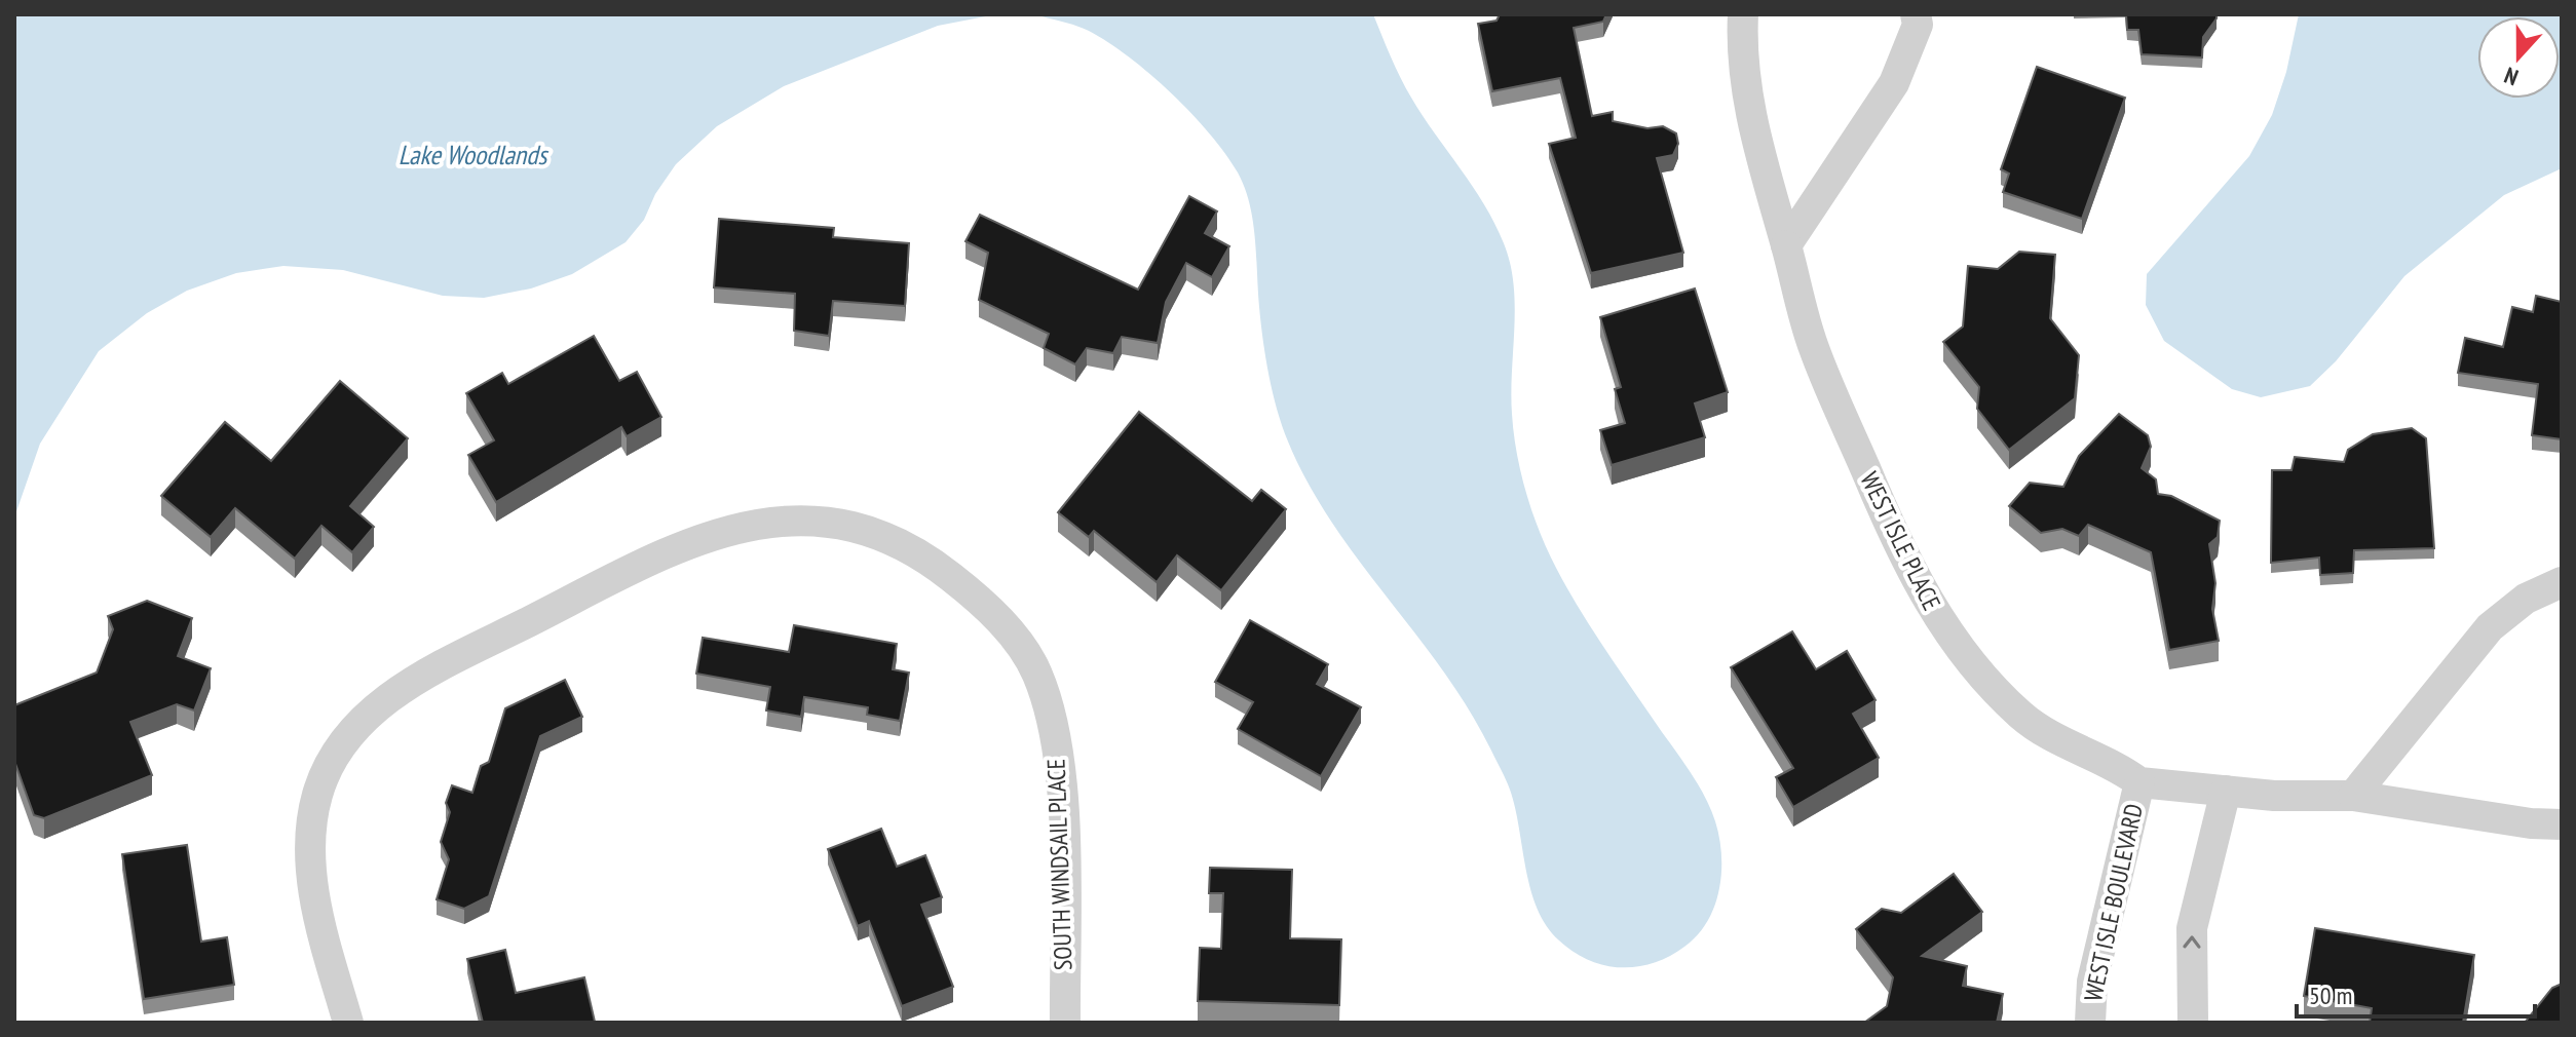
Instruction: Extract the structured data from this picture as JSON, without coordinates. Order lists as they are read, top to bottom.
{
  "streets": {
    "street": ["WEST ISLE PLACE", "SOUTH WINDSAIL PLACE", "WEST ISLE BOULEVARD"]
  },
  "crossings": [
    ["WEST ISLE PLACE", "WEST ISLE BOULEVARD"]
  ],
  "water": ["Lake Woodlands"],
  "scale_bar": "50 m",
  "north": "bottom"
}
